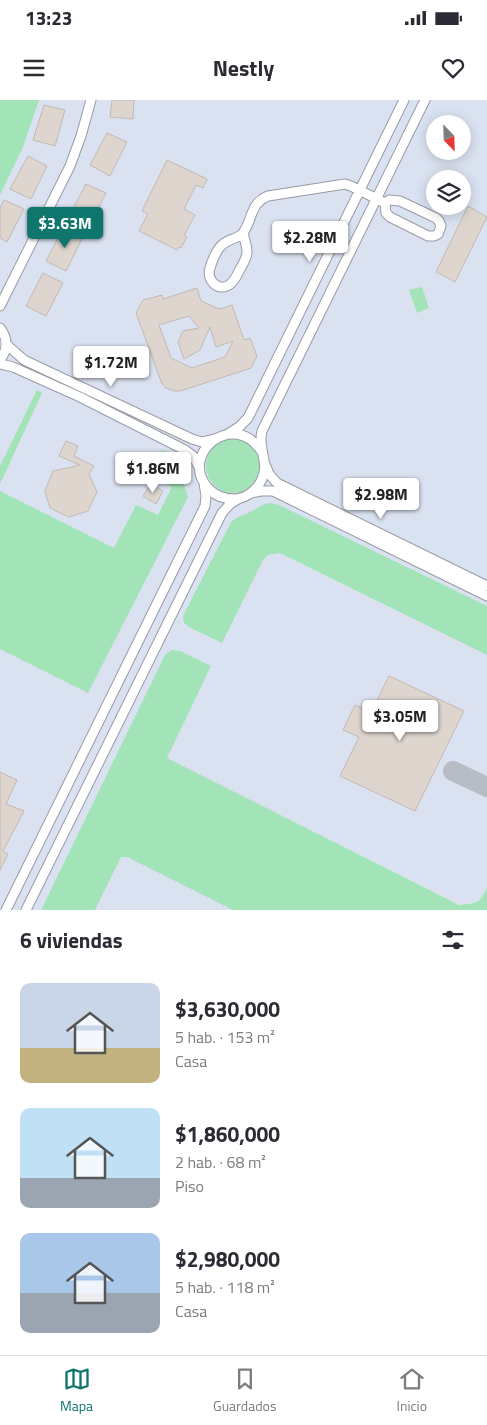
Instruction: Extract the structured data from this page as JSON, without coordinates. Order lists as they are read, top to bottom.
{
  "north": "bottom right",
  "page": {
    "status": "13:23",
    "header": "Nestly",
    "price": [
      "$3.63M",
      "$2.28M",
      "$1.72M",
      "$1.86M",
      "$2.98M",
      "$3.05M"
    ],
    "heading": "6 viviendas",
    "list": [
      {
        "name": "$3,630,000",
        "note": "5 hab. · 153 m² · Casa"
      },
      {
        "name": "$1,860,000",
        "note": "2 hab. · 68 m² · Piso"
      },
      {
        "name": "$2,980,000",
        "note": "5 hab. · 118 m² · Casa"
      }
    ],
    "tabs": ["Mapa", "Guardados", "Inicio"]
  }
}
